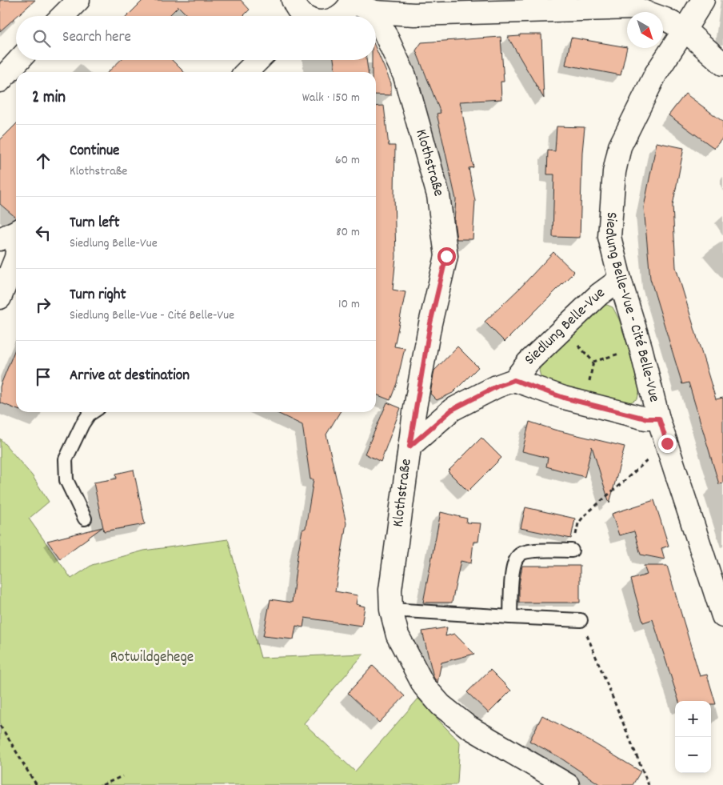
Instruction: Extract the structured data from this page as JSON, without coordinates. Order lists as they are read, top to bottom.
{
  "streets": {
    "street": ["Klothstraße", "Siedlung Belle-Vue - Cité Belle-Vue", "Siedlung Belle-Vue"]
  },
  "crossings": [
    ["Klothstraße", "Siedlung Belle-Vue"],
    ["Siedlung Belle-Vue - Cité Belle-Vue", "Siedlung Belle-Vue"]
  ],
  "parks": ["Rotwildgehege"],
  "north": "bottom right",
  "page": {
    "search": "Search here",
    "heading": ["2 min", "Walk · 150 m"],
    "list": [
      ["Continue", "Klothstraße", "60 m"],
      ["Turn left", "Siedlung Belle-Vue", "80 m"],
      ["Turn right", "Siedlung Belle-Vue - Cité Belle-Vue", "10 m"],
      "Arrive at destination"
    ],
    "map_buttons": ["+", "−"]
  }
}
